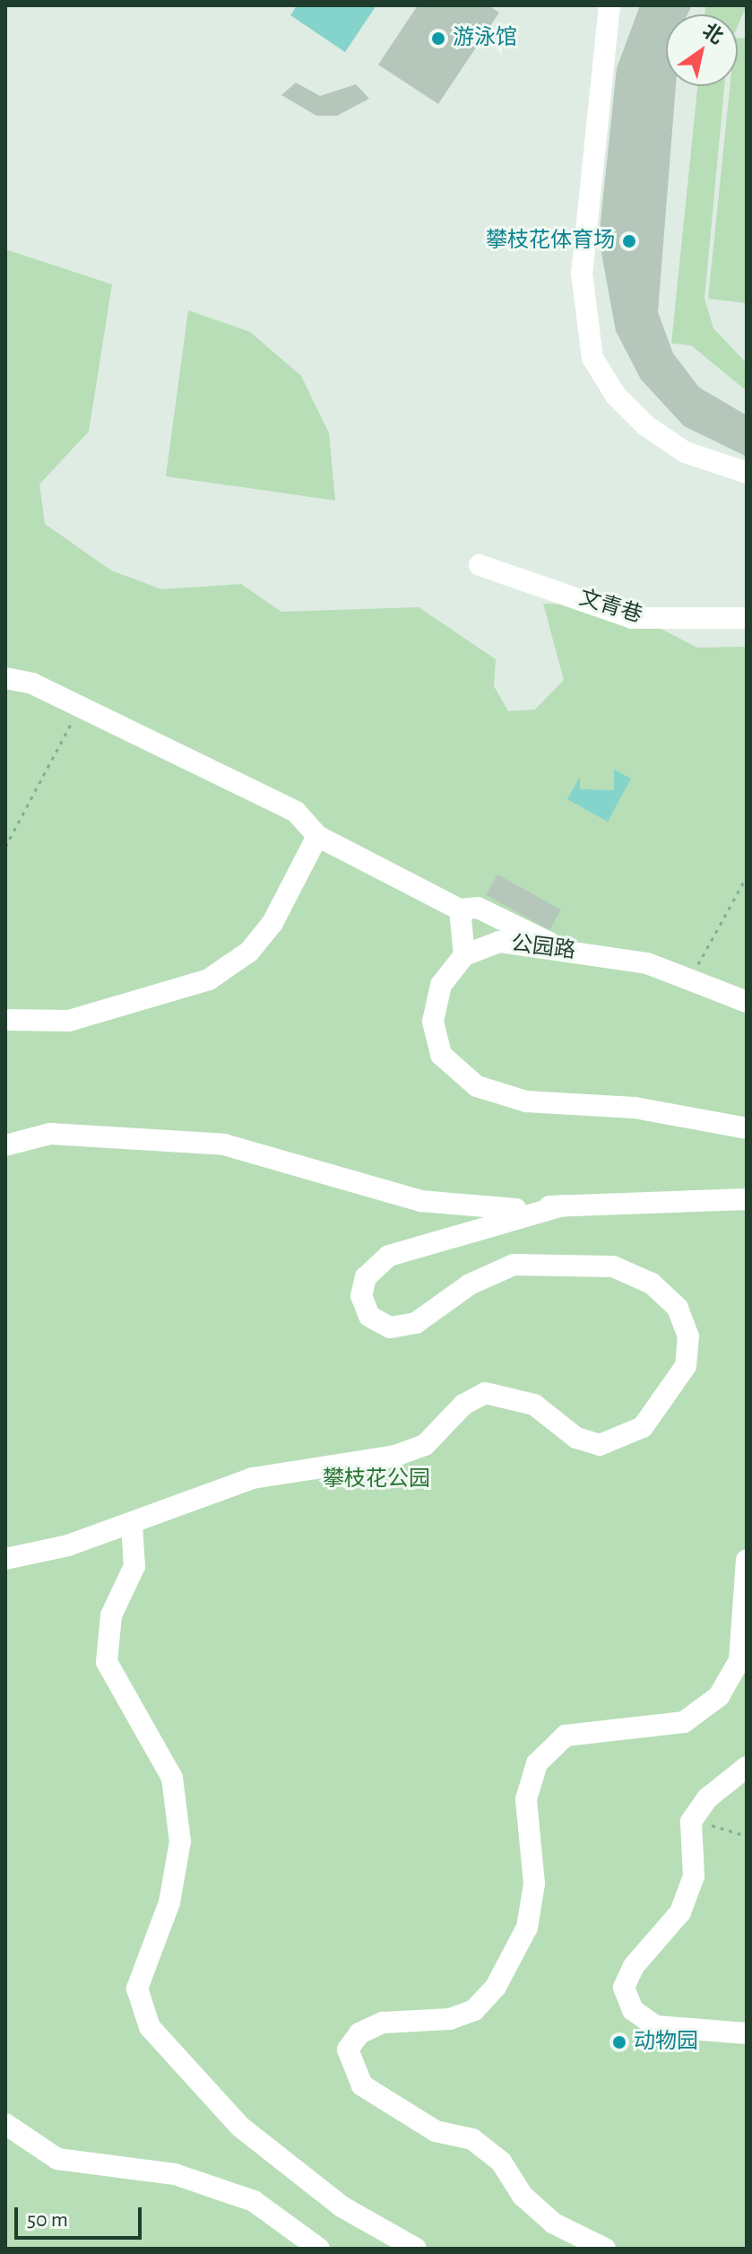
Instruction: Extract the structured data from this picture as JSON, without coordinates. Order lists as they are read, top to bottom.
{
  "streets": {
    "lane": ["文青巷", "公园路"]
  },
  "parks": ["攀枝花公园"],
  "places": ["游泳馆", "攀枝花体育场", "动物园"],
  "scale_bar": "50 m",
  "north": "top right"
}
